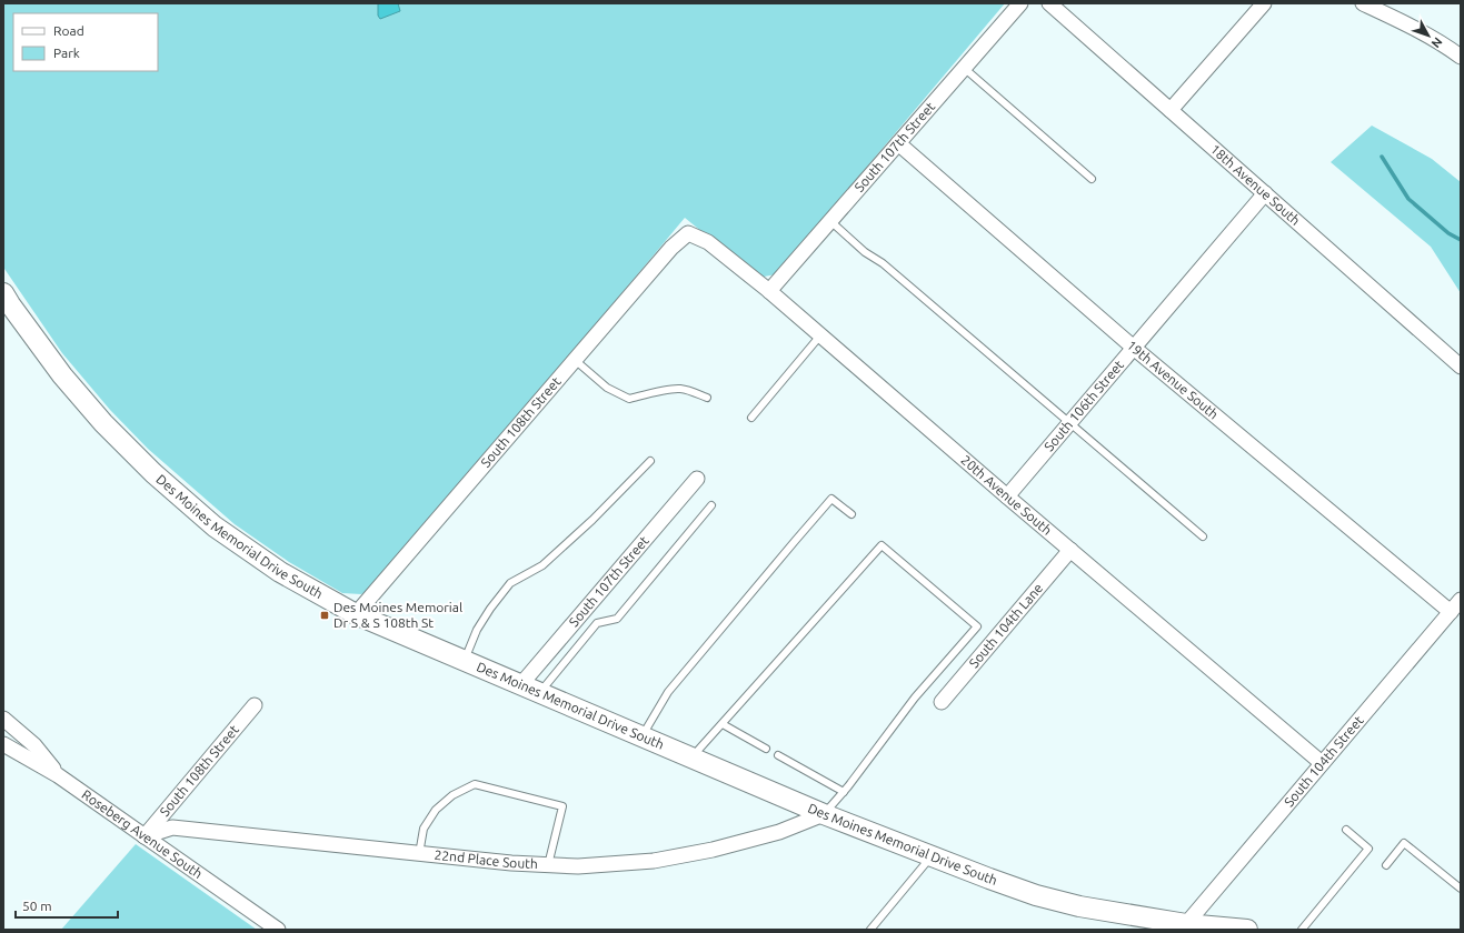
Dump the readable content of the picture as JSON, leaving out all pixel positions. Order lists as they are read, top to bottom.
{
  "streets": {
    "main road": ["Des Moines Memorial Drive South"],
    "street": [
      "South 107th Street",
      "18th Avenue South",
      "19th Avenue South",
      "South 106th Street",
      "South 108th Street",
      "20th Avenue South",
      "South 104th Lane",
      "South 104th Street",
      "Roseberg Avenue South",
      "22nd Place South"
    ]
  },
  "crossings": [
    ["South 107th Street", "19th Avenue South"],
    ["South 107th Street", "20th Avenue South"],
    ["South 107th Street", "Des Moines Memorial Drive South"],
    ["18th Avenue South", "South 106th Street"],
    ["19th Avenue South", "South 106th Street"],
    ["19th Avenue South", "South 104th Street"],
    ["South 106th Street", "20th Avenue South"],
    ["South 108th Street", "20th Avenue South"],
    ["South 108th Street", "Des Moines Memorial Drive South"],
    ["South 108th Street", "Roseberg Avenue South"],
    ["South 108th Street", "22nd Place South"],
    ["20th Avenue South", "South 104th Lane"],
    ["20th Avenue South", "South 104th Street"],
    ["Des Moines Memorial Drive South", "South 104th Street"],
    ["Des Moines Memorial Drive South", "22nd Place South"],
    ["Roseberg Avenue South", "22nd Place South"]
  ],
  "places": {
    "transit": ["Des Moines Memorial Dr S & S 108th St"]
  },
  "legend": ["Road", "Park"],
  "scale_bar": "50 m",
  "north": "bottom right"
}
